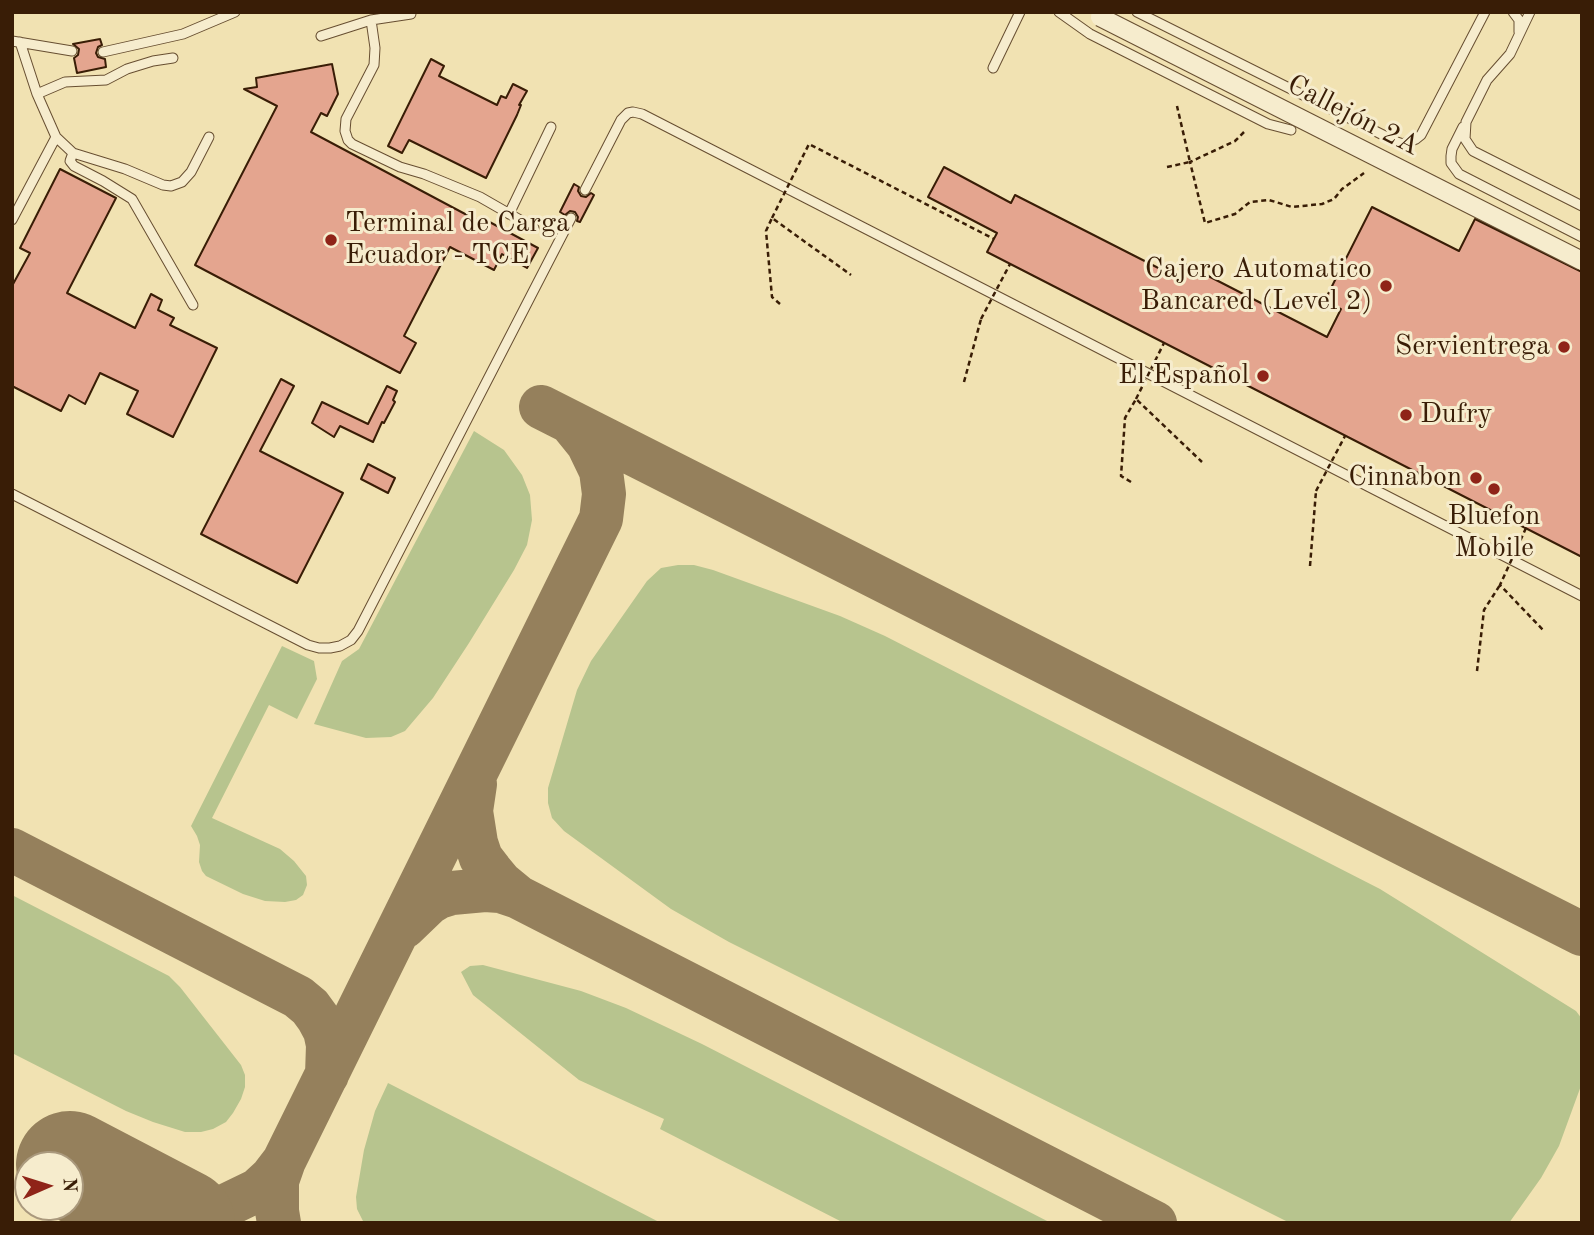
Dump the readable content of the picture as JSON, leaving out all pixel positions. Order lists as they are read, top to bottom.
{
  "streets": {
    "street": ["Callejón 2A"]
  },
  "places": [
    "Terminal de Carga Ecuador - TCE",
    "Cajero Automatico Bancared (Level 2)",
    "Servientrega",
    "El Español",
    "Dufry",
    "Cinnabon",
    "Bluefon Mobile"
  ],
  "north": "right"
}
